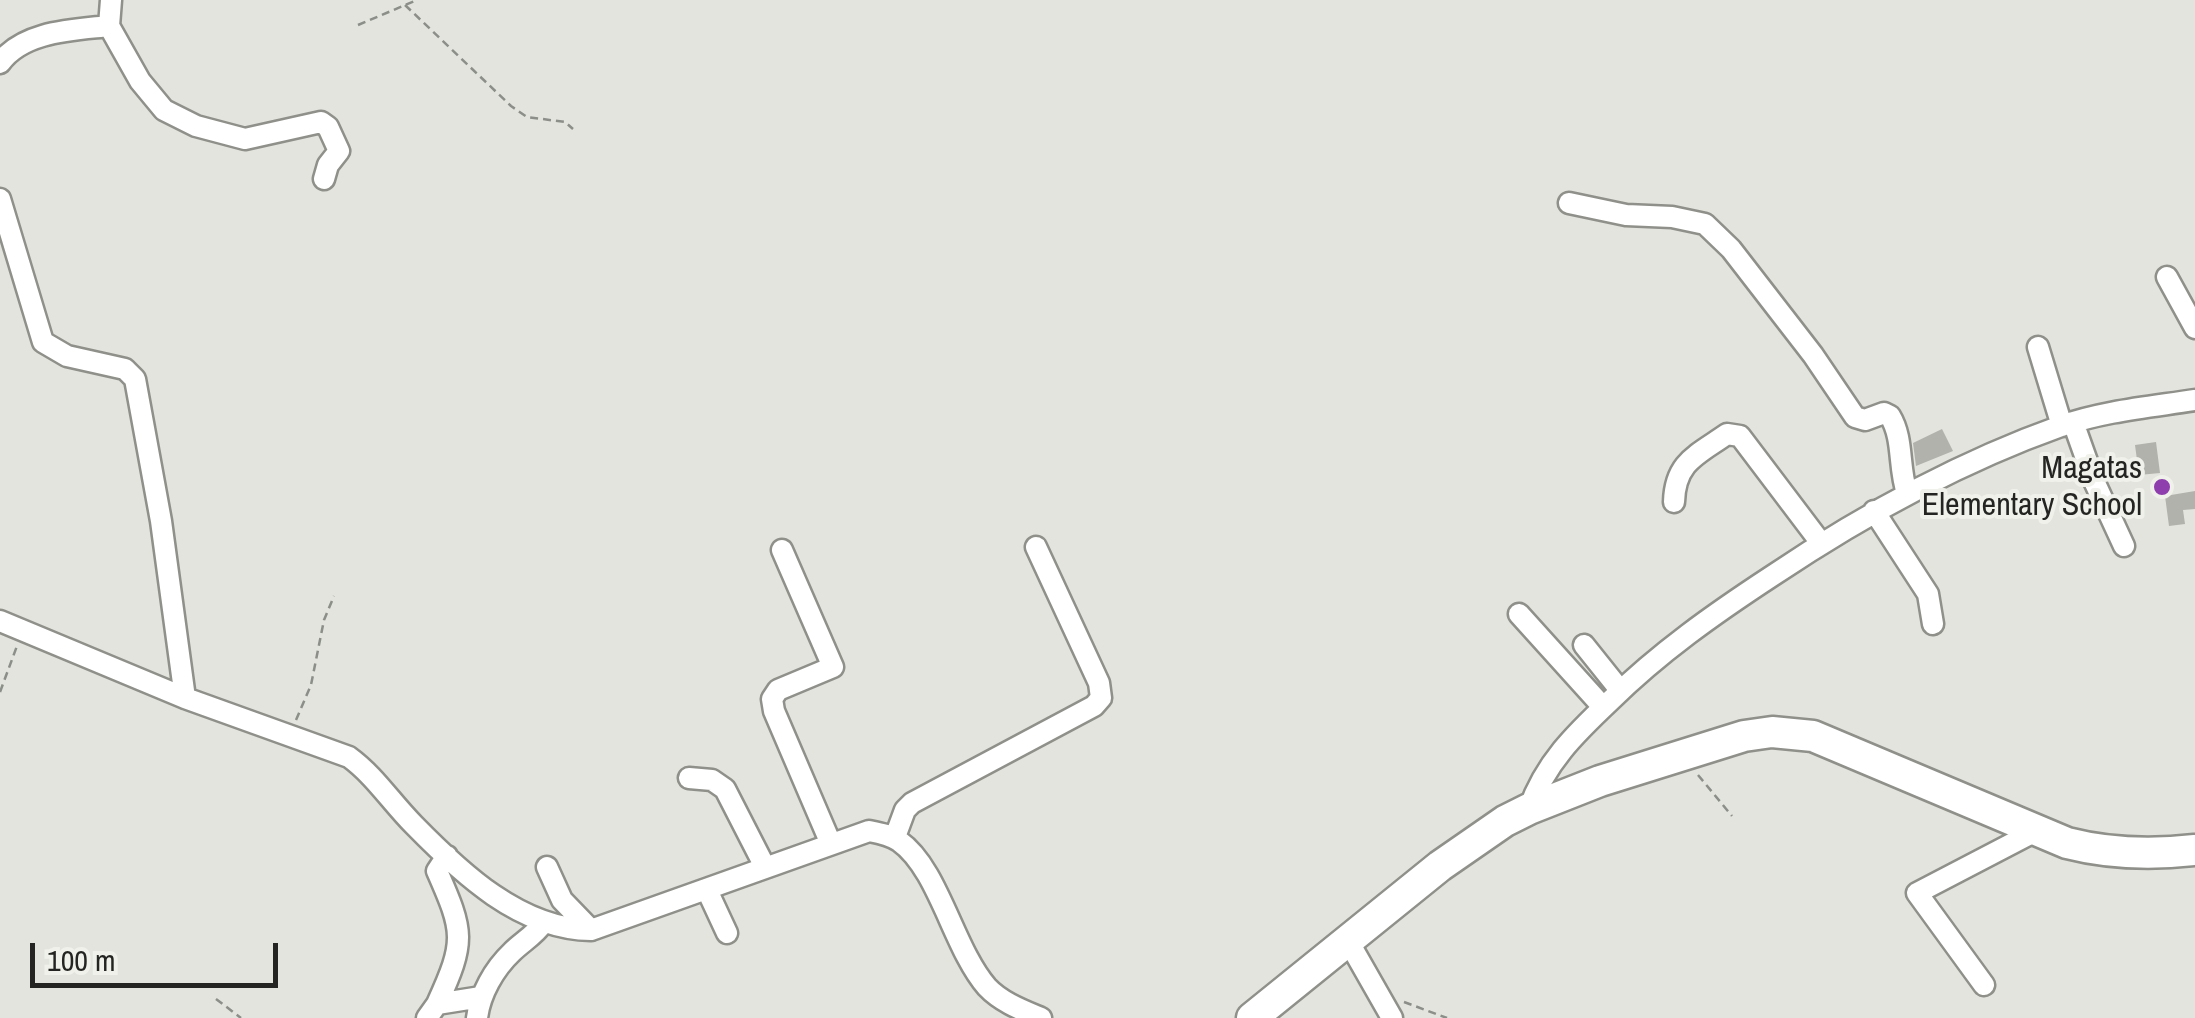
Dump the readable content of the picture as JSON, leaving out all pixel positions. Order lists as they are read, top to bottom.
{
  "places": ["Magatas Elementary School"],
  "scale_bar": "100 m"
}
